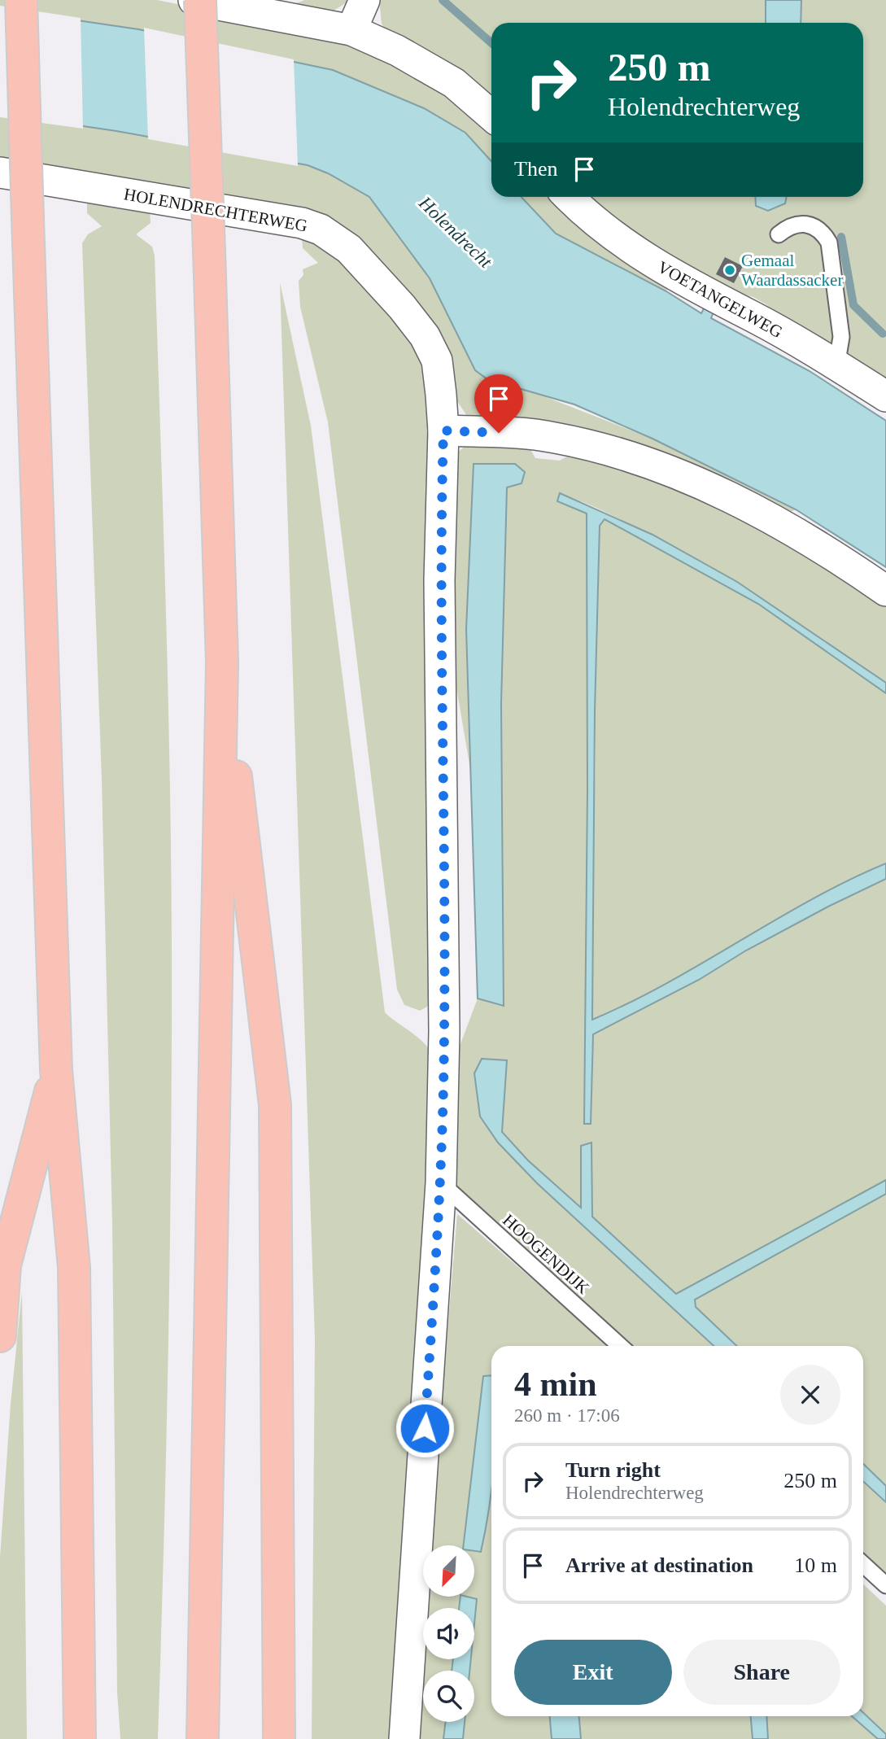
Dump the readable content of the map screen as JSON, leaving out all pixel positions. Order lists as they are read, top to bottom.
{
  "streets": {
    "street": ["HOLENDRECHTERWEG", "VOETANGELWEG"],
    "lane": ["HOOGENDIJK"]
  },
  "crossings": [
    ["HOLENDRECHTERWEG", "HOOGENDIJK"]
  ],
  "water": ["Holendrecht"],
  "places": ["Gemaal Waardassacker"],
  "north": "bottom left",
  "page": {
    "turn": ["250 m", "Holendrechterweg"],
    "then": "Then",
    "heading": ["4 min", "260 m · 17:06"],
    "list": [
      {
        "name": "Turn right",
        "note": "Holendrechterweg",
        "value": "250 m"
      },
      {
        "name": "Arrive at destination",
        "value": "10 m"
      }
    ],
    "buttons": ["Exit", "Share"]
  }
}
